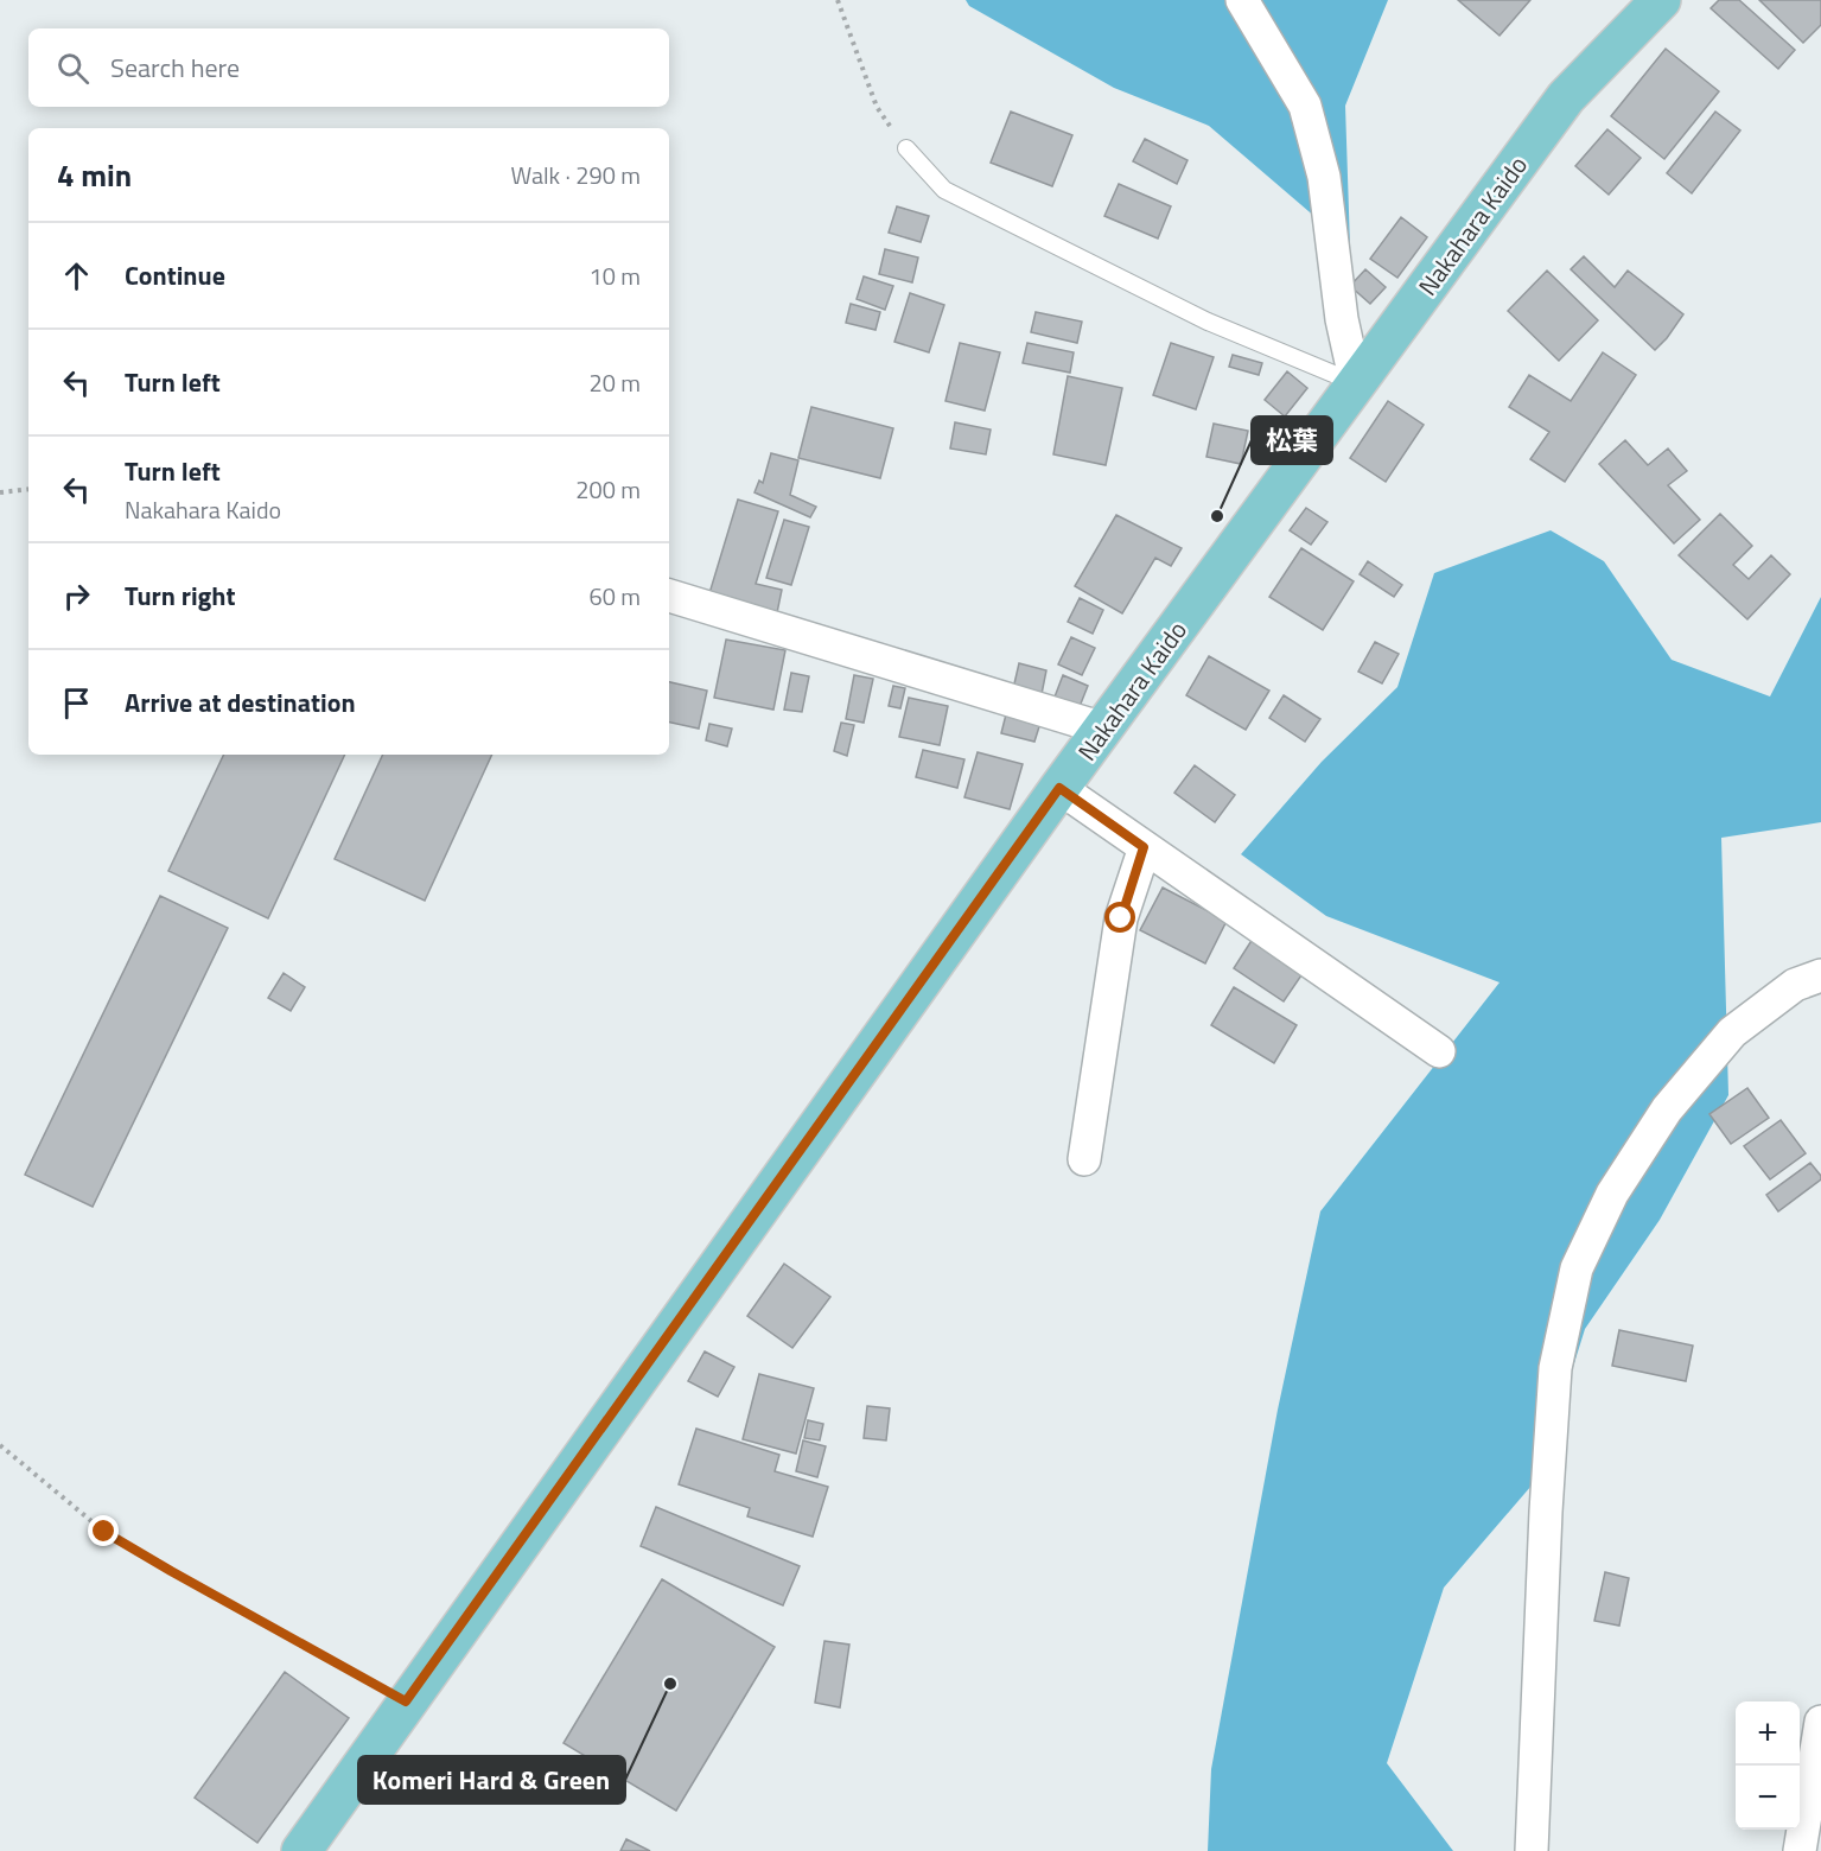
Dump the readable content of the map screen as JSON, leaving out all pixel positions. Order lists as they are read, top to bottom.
{
  "streets": {
    "main road": ["Nakahara Kaido"]
  },
  "places": ["松葉", "Komeri Hard & Green"],
  "page": {
    "search": "Search here",
    "heading": ["4 min", "Walk · 290 m"],
    "list": [
      ["Continue", "10 m"],
      ["Turn left", "20 m"],
      ["Turn left", "Nakahara Kaido", "200 m"],
      ["Turn right", "60 m"],
      "Arrive at destination"
    ],
    "map_buttons": ["+", "−"]
  }
}
